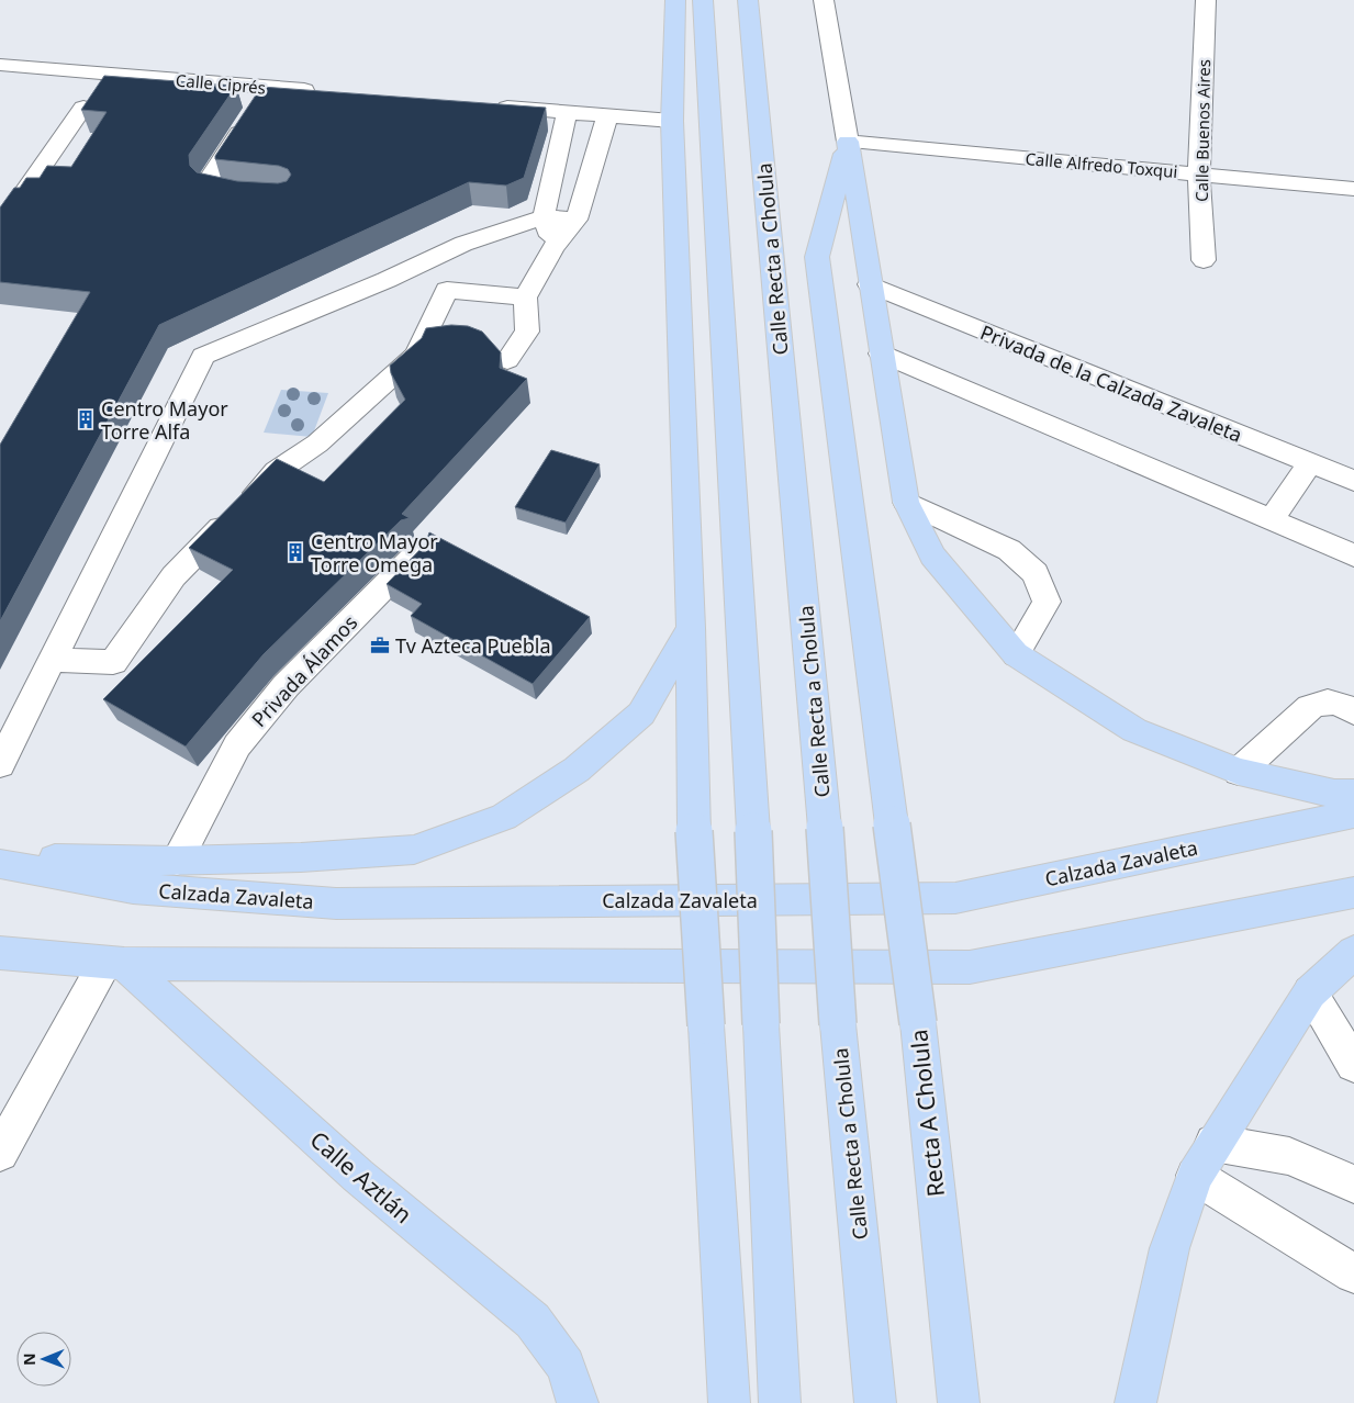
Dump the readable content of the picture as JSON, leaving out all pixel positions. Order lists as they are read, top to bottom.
{
  "streets": {
    "main road": [
      "Calle Recta a Cholula",
      "Calzada Zavaleta",
      "Recta A Cholula",
      "Calle Aztlán"
    ],
    "street": [
      "Calle Ciprés",
      "Calle Buenos Aires",
      "Calle Alfredo Toxqui",
      "Privada de la Calzada Zavaleta",
      "Privada Álamos"
    ]
  },
  "crossings": [
    ["Calle Buenos Aires", "Calle Alfredo Toxqui"],
    ["Calle Alfredo Toxqui", "Recta A Cholula"]
  ],
  "places": {
    "building": ["Centro Mayor Torre Alfa", "Centro Mayor Torre Omega"],
    "office": ["Tv Azteca Puebla"]
  },
  "north": "left"
}
